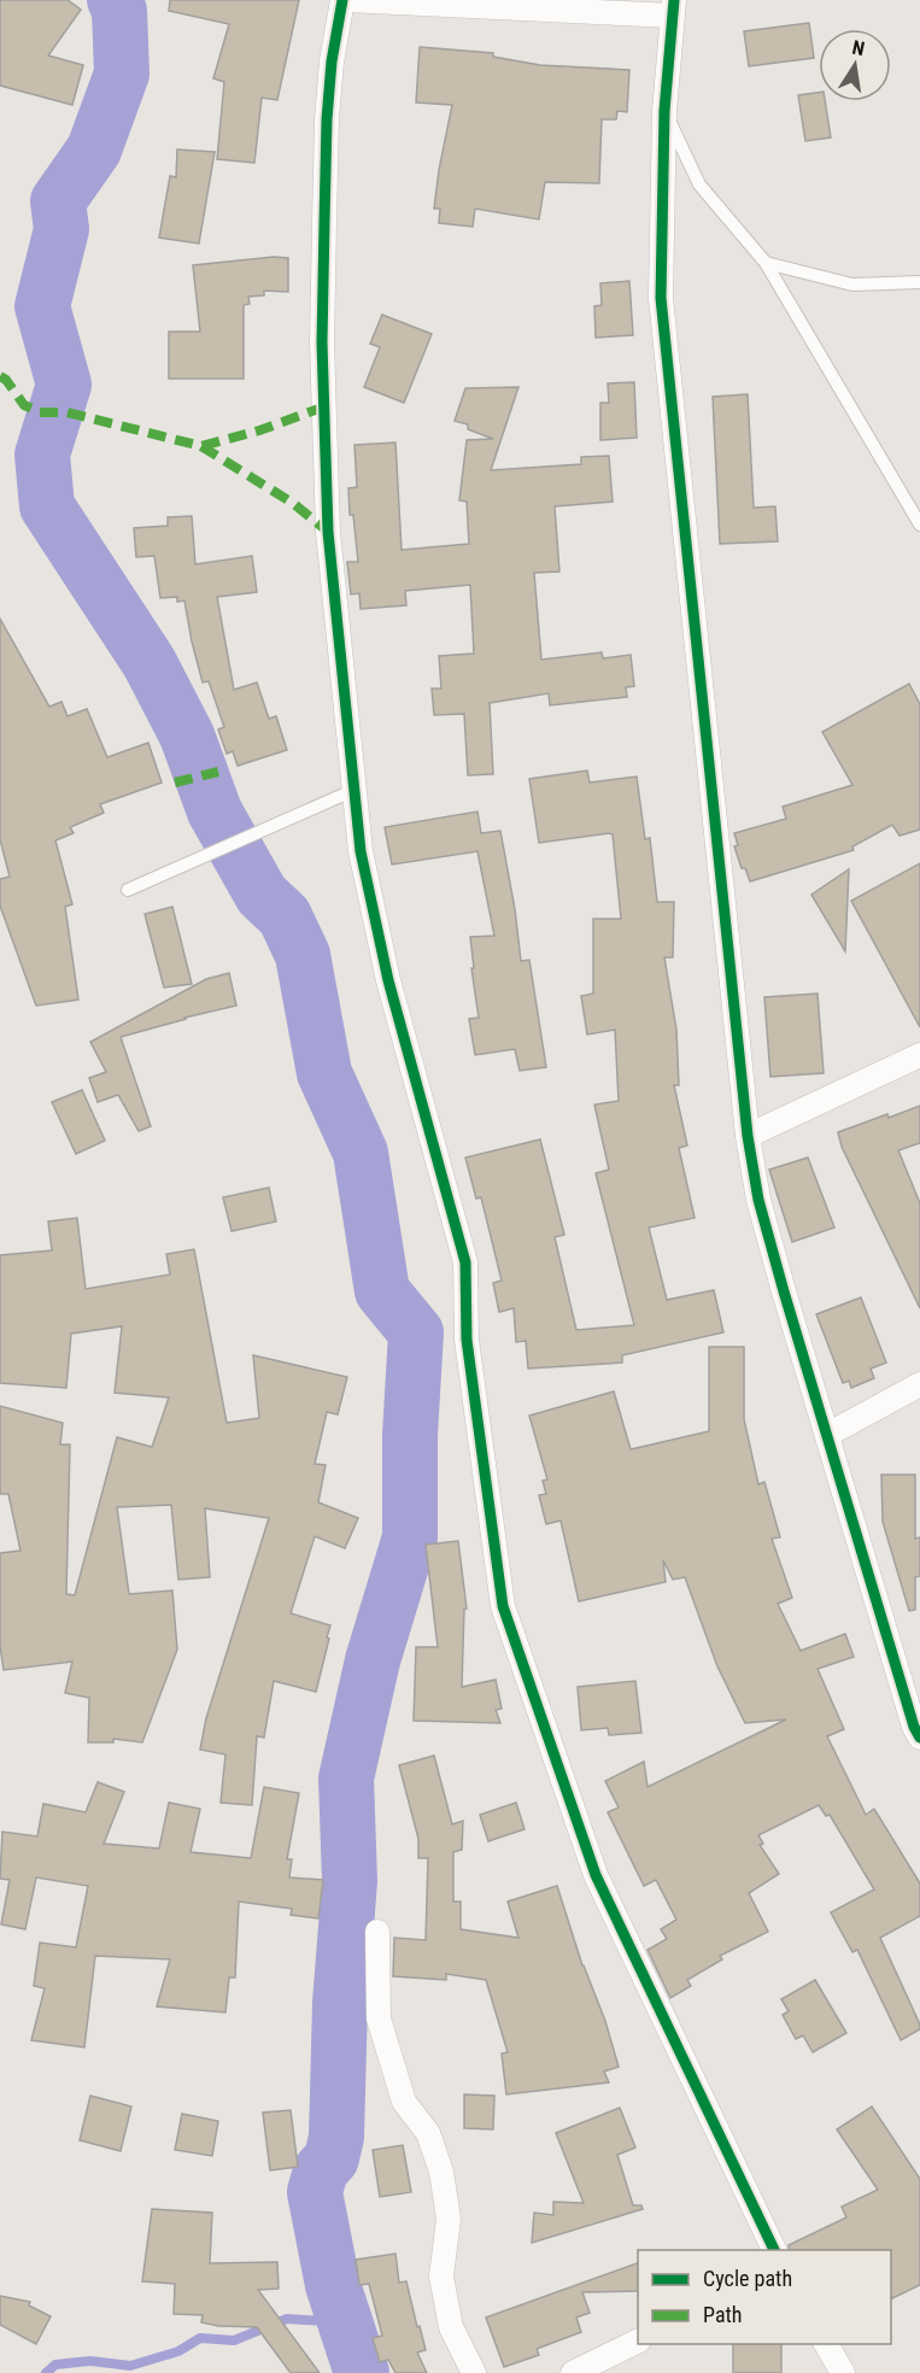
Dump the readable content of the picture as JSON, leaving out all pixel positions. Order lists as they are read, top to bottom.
{
  "legend": ["Cycle path", "Path"],
  "north": "top"
}
